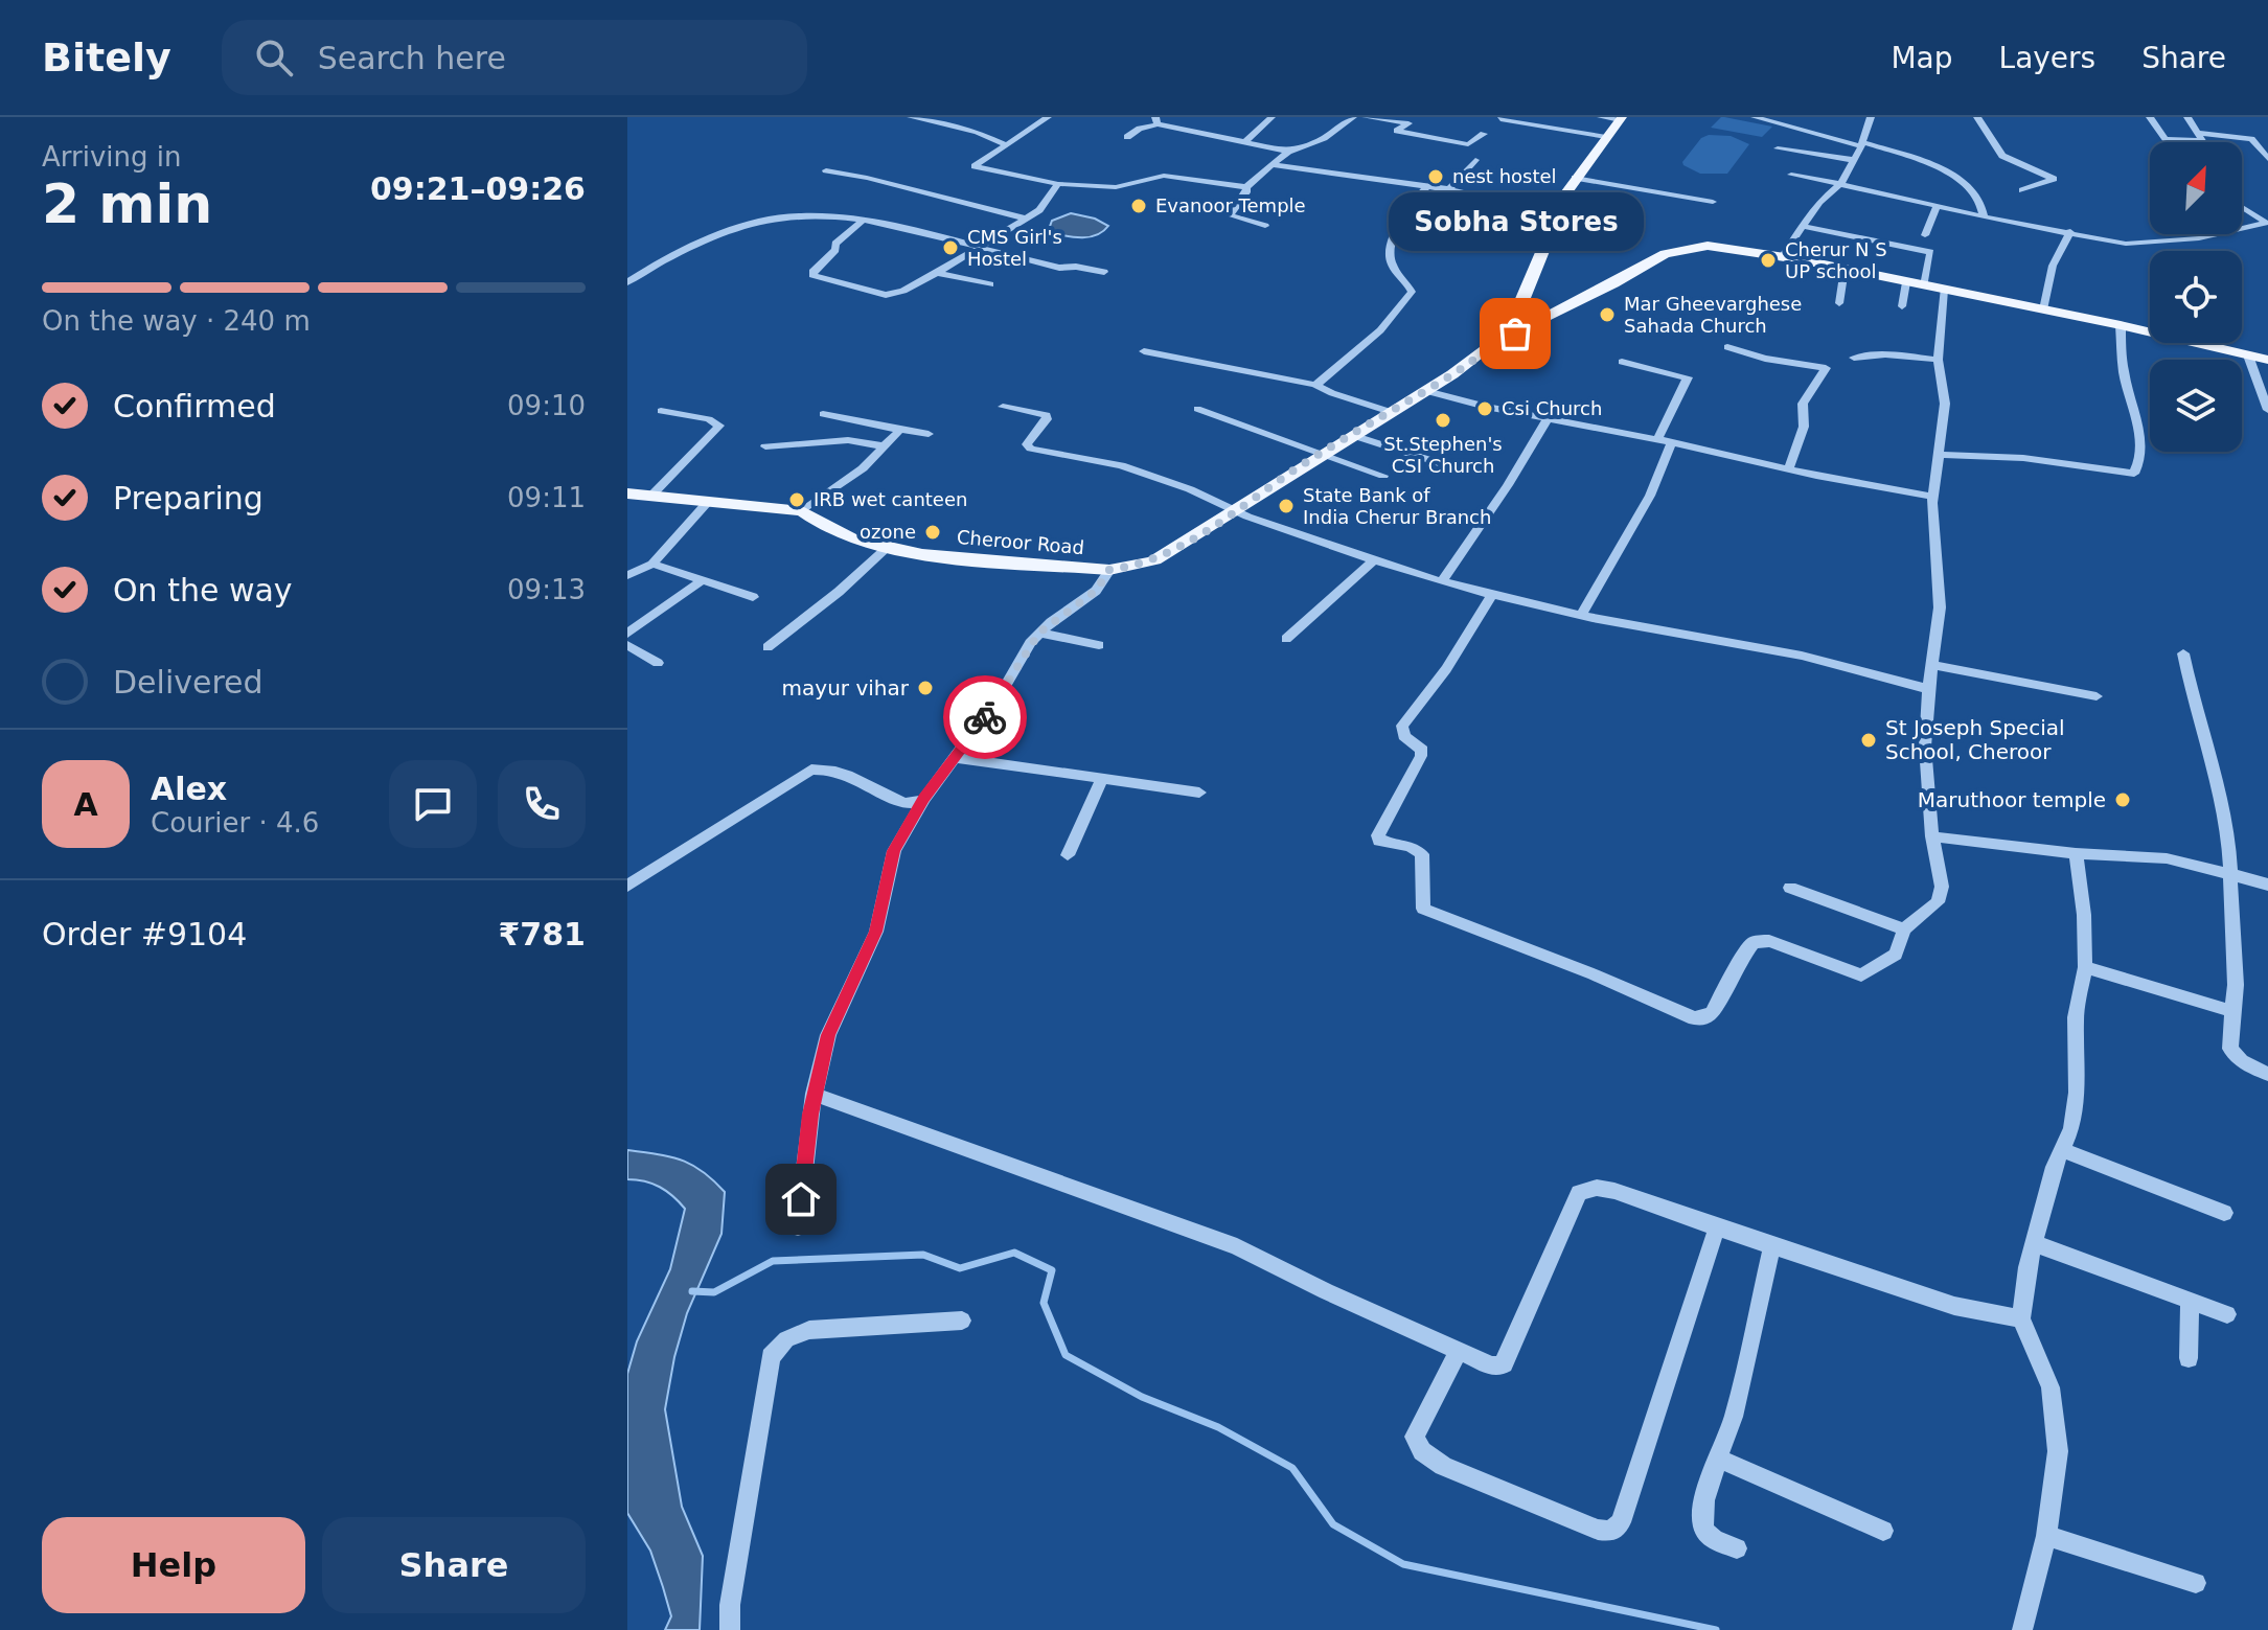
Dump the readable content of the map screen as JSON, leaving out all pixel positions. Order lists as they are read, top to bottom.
{
  "streets": {
    "main road": ["Cheroor Road"]
  },
  "places": [
    "nest hostel",
    "Evanoor Temple",
    "CMS Girl's Hostel",
    "Cherur N S UP school",
    "Mar Gheevarghese Sahada Church",
    "Sobha Stores",
    "Csi Church",
    "St.Stephen's CSI Church",
    "IRB wet canteen",
    "State Bank of India Cherur Branch",
    "ozone",
    "mayur vihar",
    "St Joseph Special School, Cheroor",
    "Maruthoor temple"
  ],
  "north": "top right",
  "page": {
    "header": "Bitely",
    "search": "Search here",
    "nav": ["Map", "Layers", "Share"],
    "heading": ["2 min", "Arriving in", "09:21–09:26"],
    "panel": [
      "Alex",
      "Courier · 4.6",
      "Order #9104",
      "₹781"
    ],
    "bubble": "Sobha Stores",
    "bar": "On the way · 240 m",
    "list": [
      ["Confirmed", "09:10"],
      ["Preparing", "09:11"],
      ["On the way", "09:13"],
      "Delivered"
    ],
    "round": "A",
    "buttons": ["Help", "Share"]
  }
}
